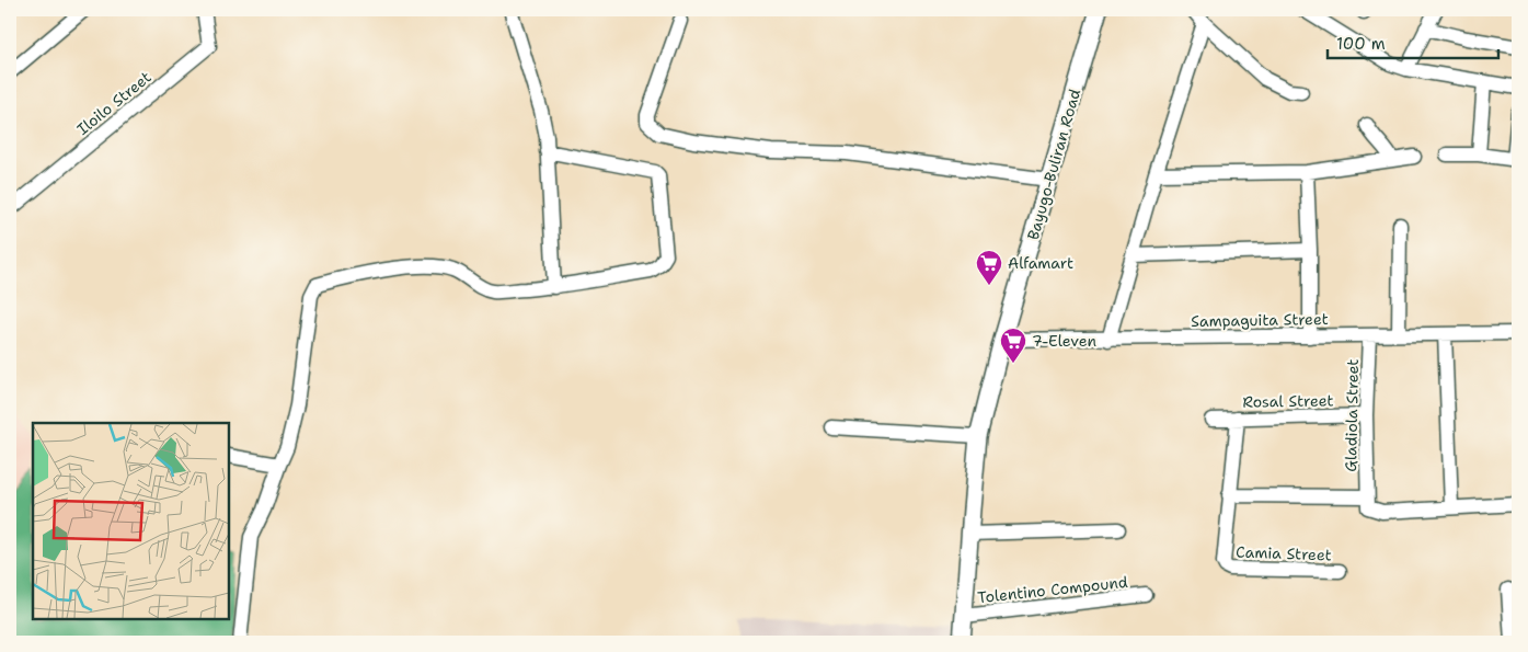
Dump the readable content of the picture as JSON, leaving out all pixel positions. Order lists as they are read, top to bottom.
{
  "streets": {
    "street": [
      "Iloilo Street",
      "Bayugo-Buliran Road",
      "Sampaguita Street",
      "Rosal Street",
      "Gladiola Street",
      "Camia Street",
      "Tolentino Compound"
    ]
  },
  "crossings": [
    ["Bayugo-Buliran Road", "Sampaguita Street"],
    ["Bayugo-Buliran Road", "Tolentino Compound"],
    ["Sampaguita Street", "Gladiola Street"],
    ["Rosal Street", "Gladiola Street"]
  ],
  "places": {
    "supermarket": ["Alfamart", "7-Eleven"]
  },
  "scale_bar": "100 m"
}
